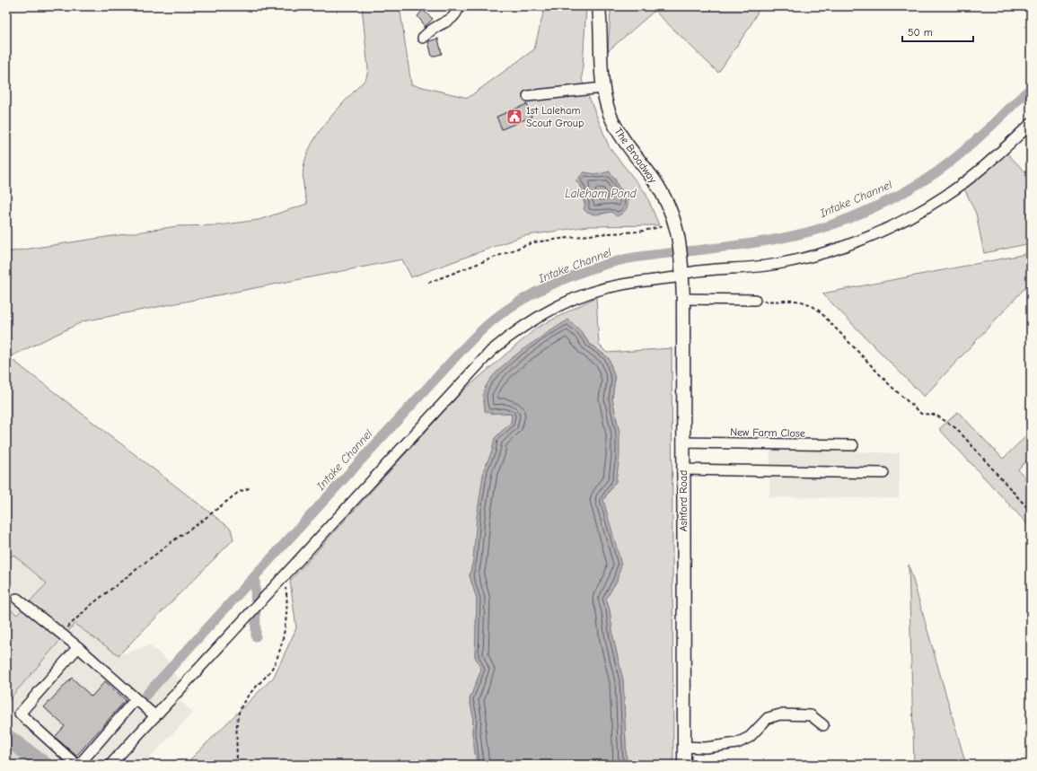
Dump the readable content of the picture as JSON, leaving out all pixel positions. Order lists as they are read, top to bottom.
{
  "streets": {
    "main road": ["The Broadway", "Ashford Road"],
    "street": ["New Farm Close"]
  },
  "crossings": [
    ["The Broadway", "Ashford Road"],
    ["New Farm Close", "Ashford Road"]
  ],
  "water": ["Laleham Pond", "Intake Channel"],
  "places": {
    "public building": ["1st Laleham Scout Group"]
  },
  "scale_bar": "50 m"
}
